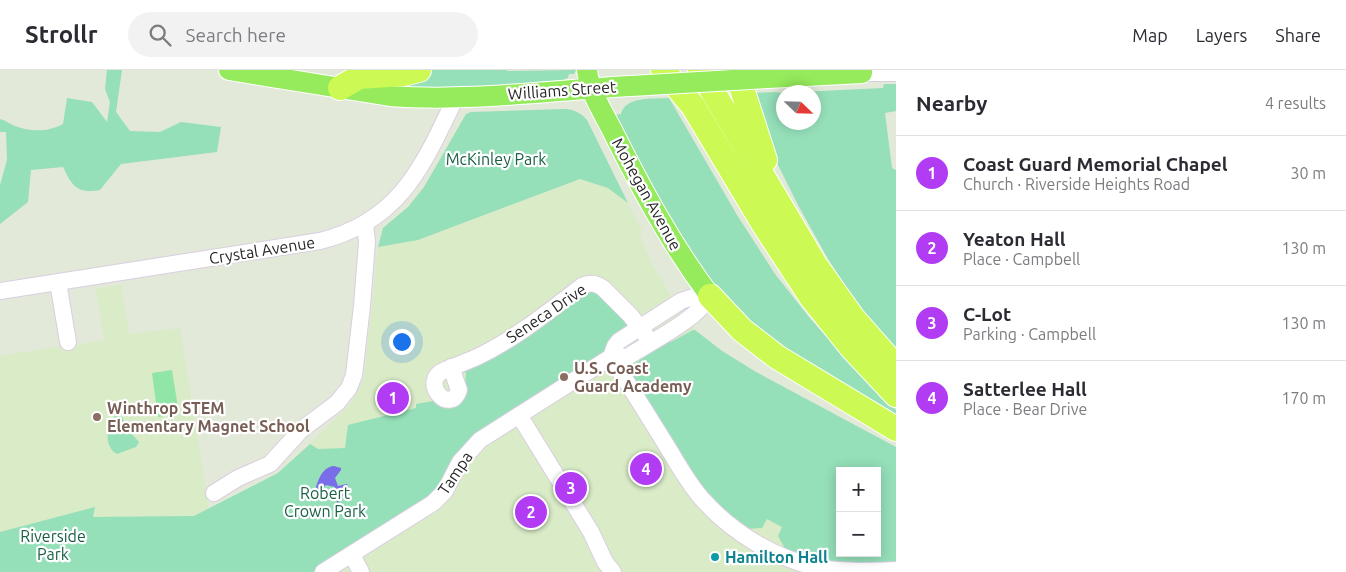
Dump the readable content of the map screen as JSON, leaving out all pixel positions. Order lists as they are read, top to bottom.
{
  "streets": {
    "main road": ["Williams Street", "Mohegan Avenue"],
    "street": ["Crystal Avenue", "Seneca Drive", "Tampa"]
  },
  "crossings": [
    ["Williams Street", "Mohegan Avenue"],
    ["Williams Street", "Crystal Avenue"],
    ["Mohegan Avenue", "Tampa"],
    ["Seneca Drive", "Tampa"]
  ],
  "parks": ["McKinley Park", "Robert Crown Park", "Riverside Park"],
  "places": ["U.S. Coast Guard Academy", "Winthrop STEM Elementary Magnet School", "Hamilton Hall"],
  "north": "bottom right",
  "page": {
    "header": "Strollr",
    "search": "Search here",
    "nav": ["Map", "Layers", "Share"],
    "heading": ["Nearby", "4 results"],
    "list": [
      {
        "mark": "1",
        "name": "Coast Guard Memorial Chapel",
        "note": "Church · Riverside Heights Road",
        "value": "30 m"
      },
      {
        "mark": "2",
        "name": "Yeaton Hall",
        "note": "Place · Campbell",
        "value": "130 m"
      },
      {
        "mark": "3",
        "name": "C-Lot",
        "note": "Parking · Campbell",
        "value": "130 m"
      },
      {
        "mark": "4",
        "name": "Satterlee Hall",
        "note": "Place · Bear Drive",
        "value": "170 m"
      }
    ],
    "pins": [
      "1",
      "4",
      "3",
      "2"
    ],
    "map_buttons": ["+", "−"]
  }
}
